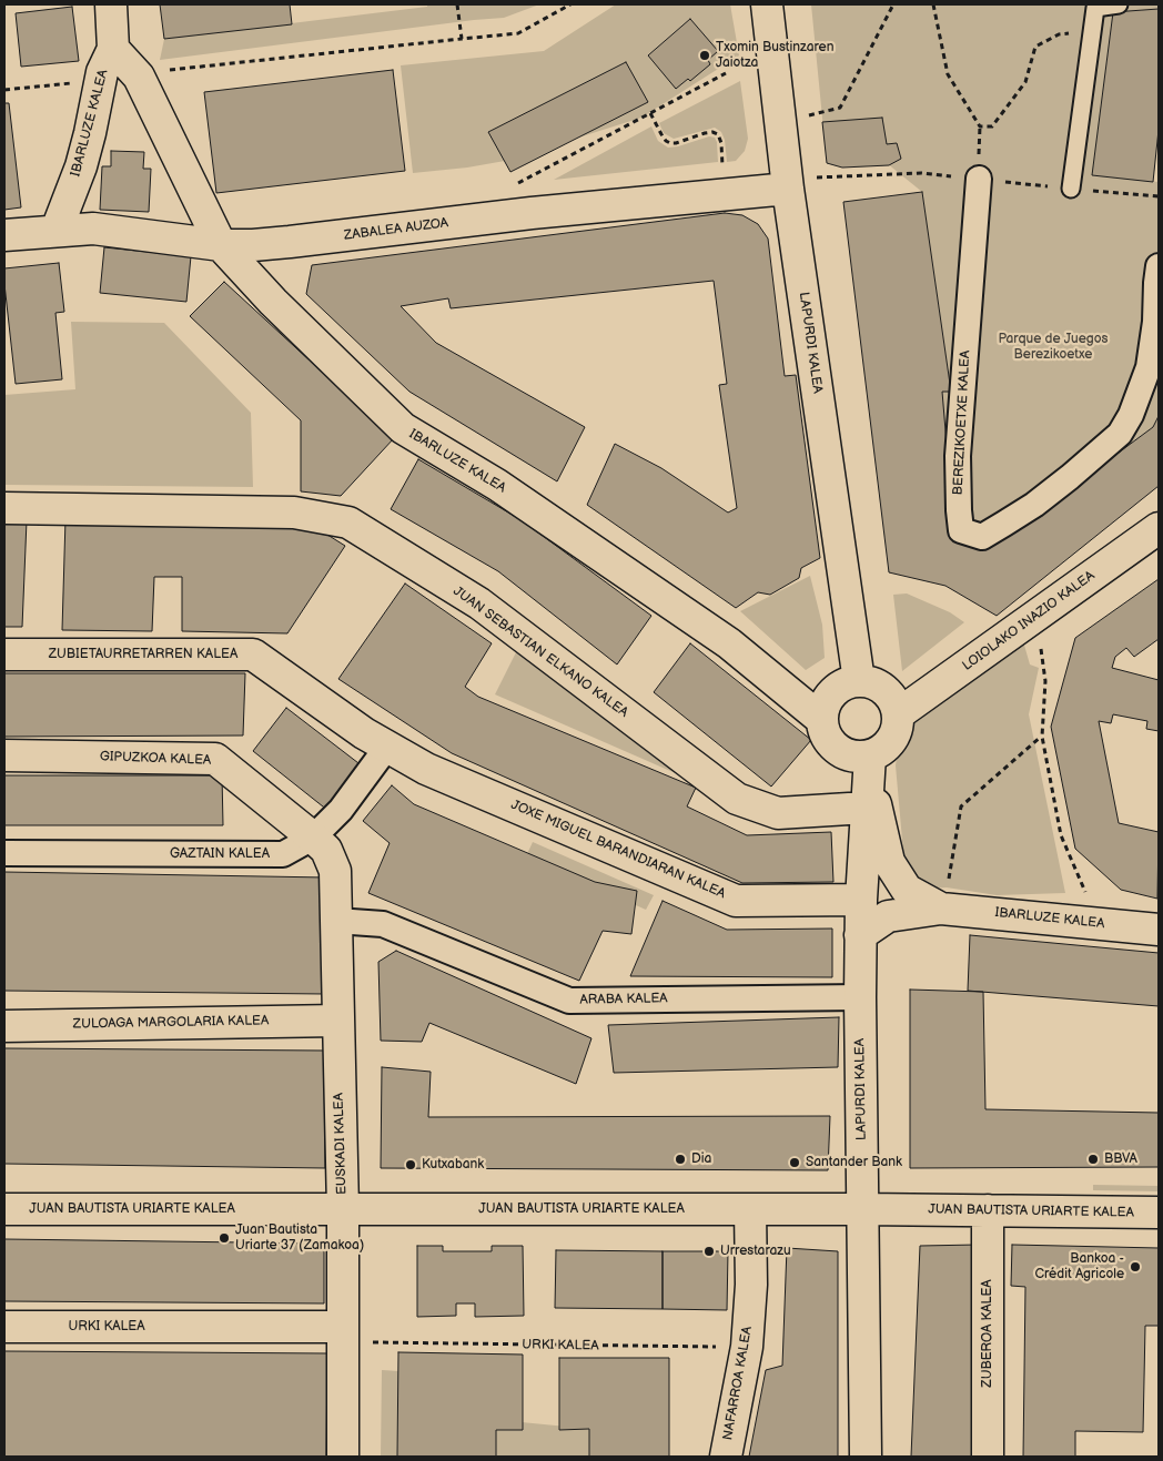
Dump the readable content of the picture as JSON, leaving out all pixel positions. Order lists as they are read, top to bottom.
{
  "streets": {
    "street": [
      "IBARLUZE KALEA",
      "ZABALEA AUZOA",
      "LAPURDI KALEA",
      "BEREZIKOETXE KALEA",
      "LOIOLAKO INAZIO KALEA",
      "JUAN SEBASTIAN ELKANO KALEA",
      "ZUBIETAURRETARREN KALEA",
      "GIPUZKOA KALEA",
      "JOXE MIGUEL BARANDIARAN KALEA",
      "GAZTAIN KALEA",
      "ARABA KALEA",
      "ZULOAGA MARGOLARIA KALEA",
      "EUSKADI KALEA",
      "JUAN BAUTISTA URIARTE KALEA",
      "URKI KALEA",
      "ZUBEROA KALEA",
      "NAFARROA KALEA"
    ]
  },
  "crossings": [
    ["IBARLUZE KALEA", "ZABALEA AUZOA"],
    ["IBARLUZE KALEA", "LAPURDI KALEA"],
    ["IBARLUZE KALEA", "LOIOLAKO INAZIO KALEA"],
    ["IBARLUZE KALEA", "JUAN SEBASTIAN ELKANO KALEA"],
    ["ZABALEA AUZOA", "LAPURDI KALEA"],
    ["LAPURDI KALEA", "LOIOLAKO INAZIO KALEA"],
    ["LAPURDI KALEA", "JUAN SEBASTIAN ELKANO KALEA"],
    ["LAPURDI KALEA", "JOXE MIGUEL BARANDIARAN KALEA"],
    ["LAPURDI KALEA", "ARABA KALEA"],
    ["LAPURDI KALEA", "JUAN BAUTISTA URIARTE KALEA"],
    ["ZUBIETAURRETARREN KALEA", "JOXE MIGUEL BARANDIARAN KALEA"],
    ["ZUBIETAURRETARREN KALEA", "GAZTAIN KALEA"],
    ["GIPUZKOA KALEA", "GAZTAIN KALEA"],
    ["GIPUZKOA KALEA", "EUSKADI KALEA"],
    ["JOXE MIGUEL BARANDIARAN KALEA", "GAZTAIN KALEA"],
    ["GAZTAIN KALEA", "EUSKADI KALEA"],
    ["ARABA KALEA", "EUSKADI KALEA"],
    ["ZULOAGA MARGOLARIA KALEA", "EUSKADI KALEA"],
    ["EUSKADI KALEA", "JUAN BAUTISTA URIARTE KALEA"],
    ["EUSKADI KALEA", "URKI KALEA"],
    ["JUAN BAUTISTA URIARTE KALEA", "ZUBEROA KALEA"],
    ["JUAN BAUTISTA URIARTE KALEA", "NAFARROA KALEA"],
    ["URKI KALEA", "NAFARROA KALEA"]
  ],
  "parks": ["Parque de Juegos Berezikoetxe"],
  "places": [
    "Txomin Bustinzaren Jaiotza",
    "Dia",
    "BBVA",
    "Santander Bank",
    "Kutxabank",
    "Juan Bautista Uriarte 37 (Zamakoa)",
    "Urrestarazu",
    "Bankoa - Crédit Agricole"
  ]
}
